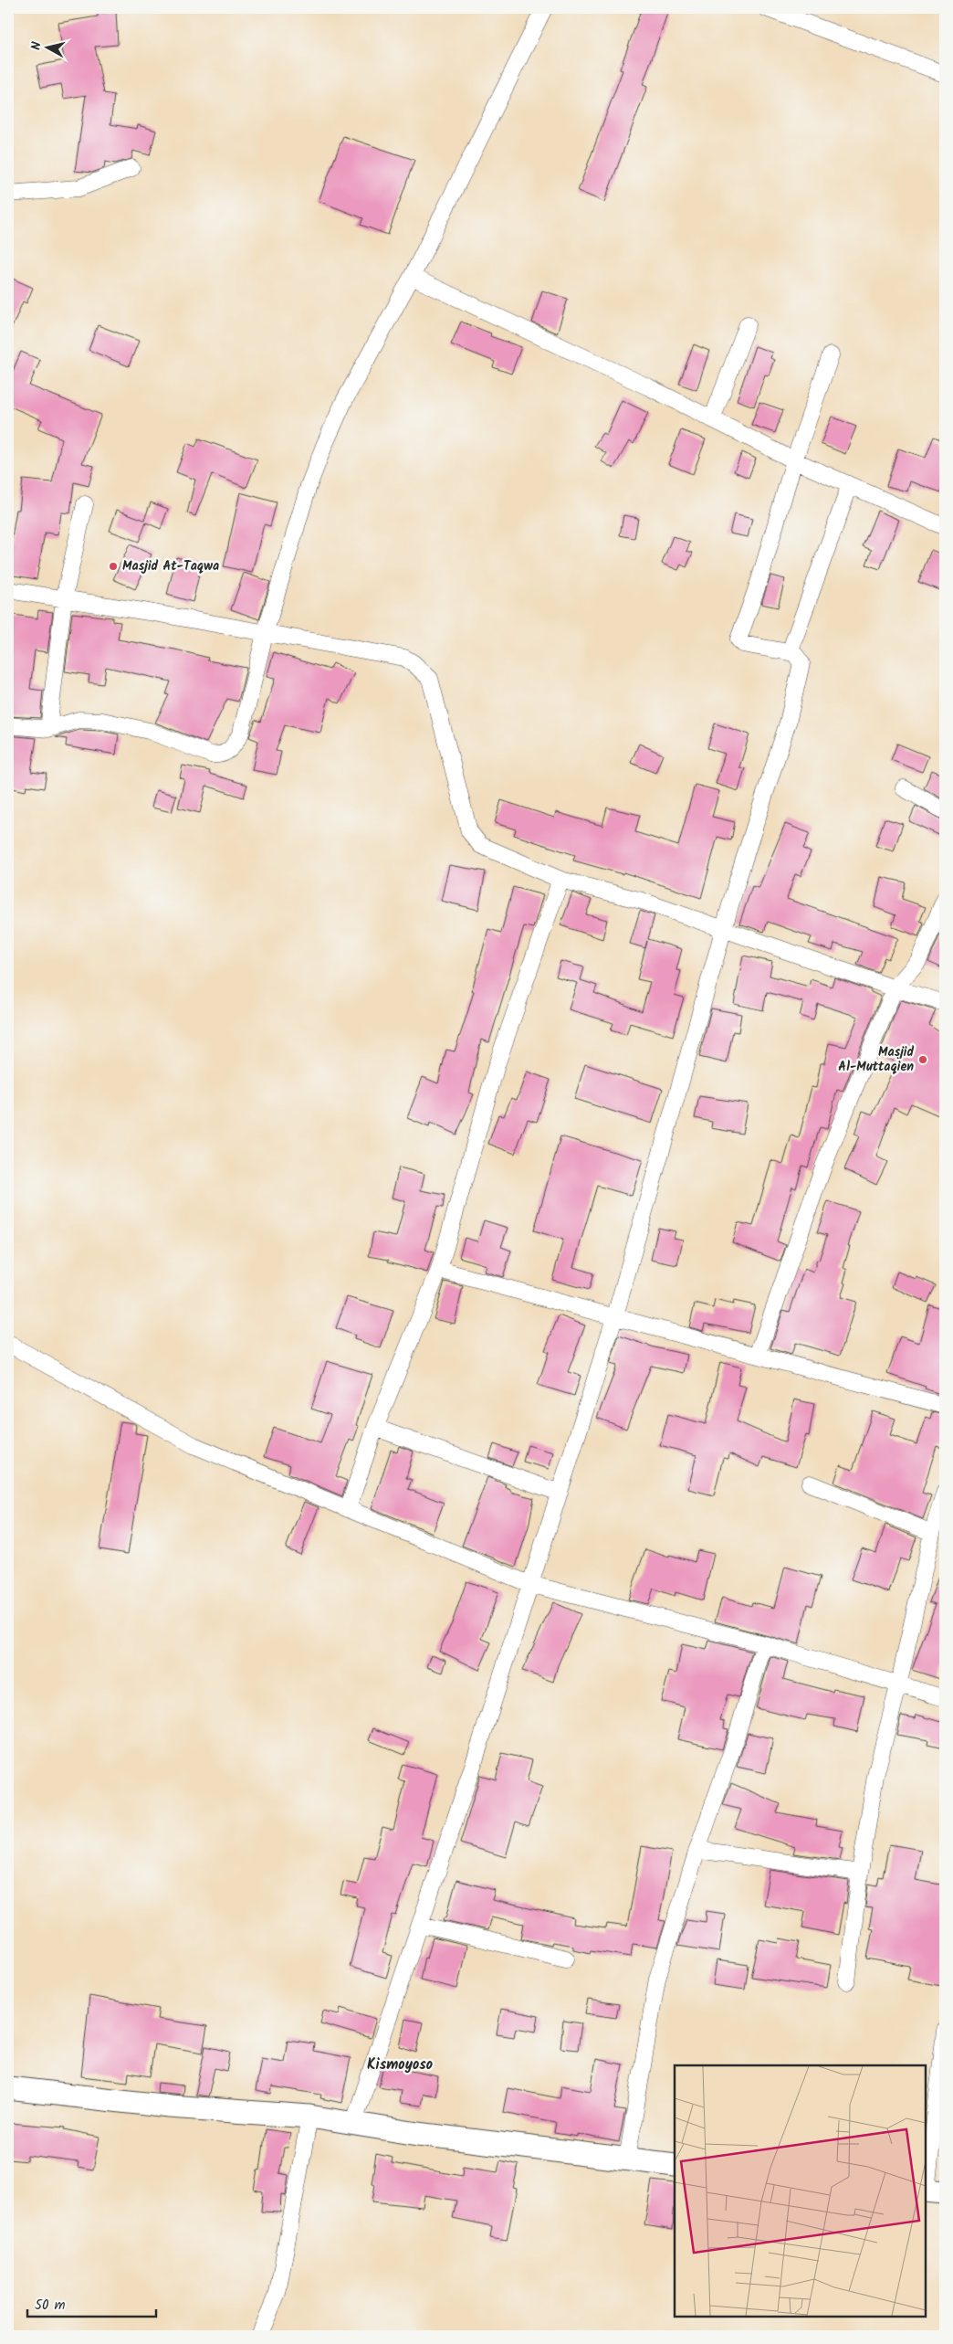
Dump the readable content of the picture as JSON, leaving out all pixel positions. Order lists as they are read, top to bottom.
{
  "districts": ["Kismoyoso"],
  "places": ["Masjid At-Taqwa", "Masjid Al-Muttaqien"],
  "scale_bar": "50 m",
  "north": "left"
}
